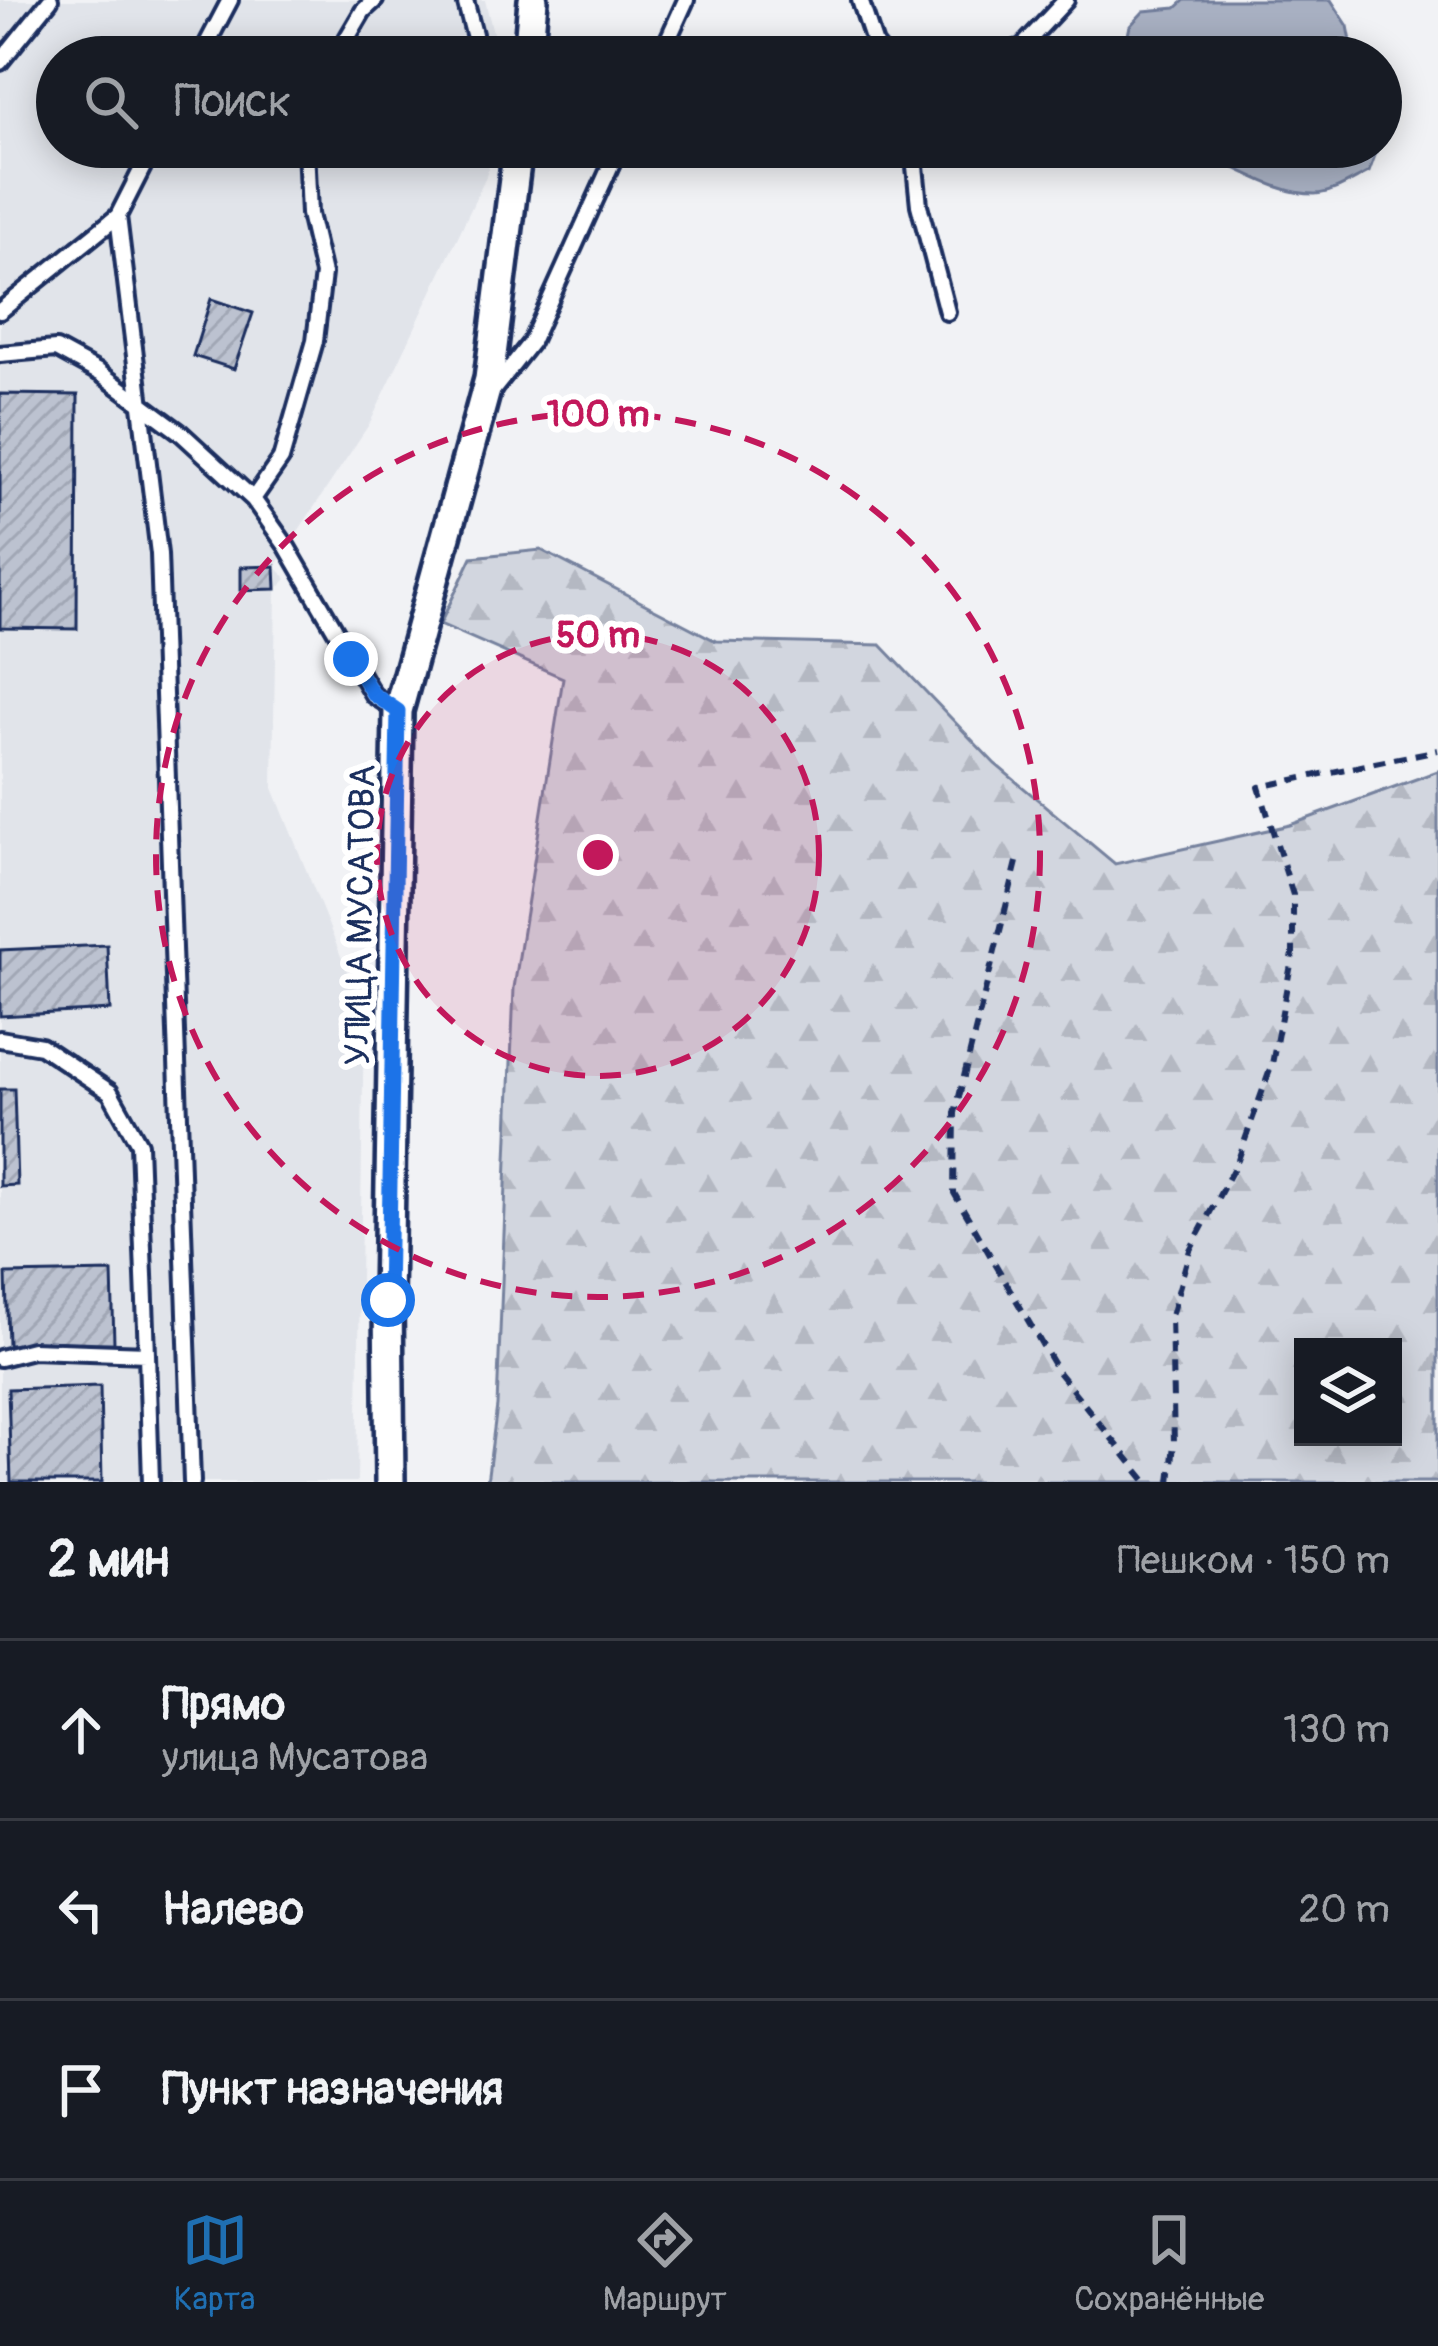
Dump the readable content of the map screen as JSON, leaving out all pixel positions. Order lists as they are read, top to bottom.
{
  "streets": {
    "street": ["УЛИЦА МУСАТОВА"]
  },
  "page": {
    "search": "Поиск",
    "heading": ["2 мин", "Пешком · 150 m"],
    "list": [
      ["Прямо", "улица Мусатова", "130 m"],
      ["Налево", "20 m"],
      "Пункт назначения"
    ],
    "nav": ["Карта", "Маршрут", "Сохранённые"]
  },
  "rings": ["100 m", "50 m"]
}
